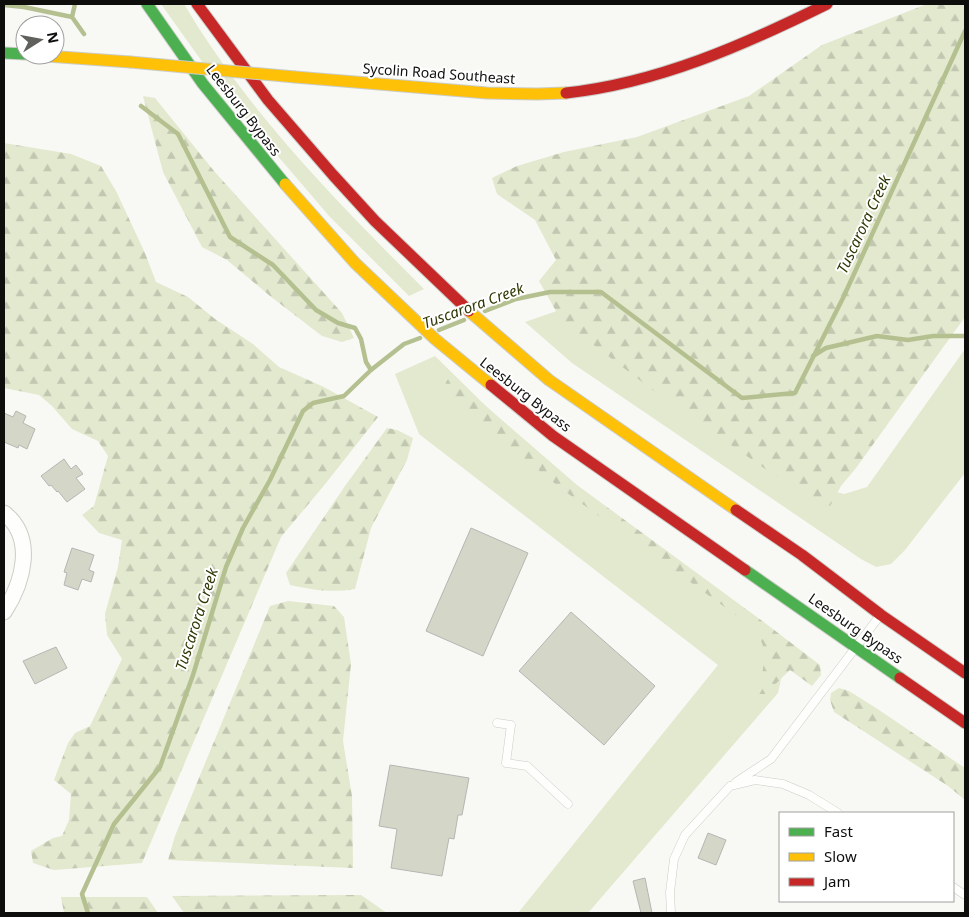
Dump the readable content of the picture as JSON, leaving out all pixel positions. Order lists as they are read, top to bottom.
{
  "streets": {
    "main road": ["Sycolin Road Southeast", "Leesburg Bypass"]
  },
  "water": ["Tuscarora Creek"],
  "legend": ["Fast", "Slow", "Jam"],
  "north": "right"
}
